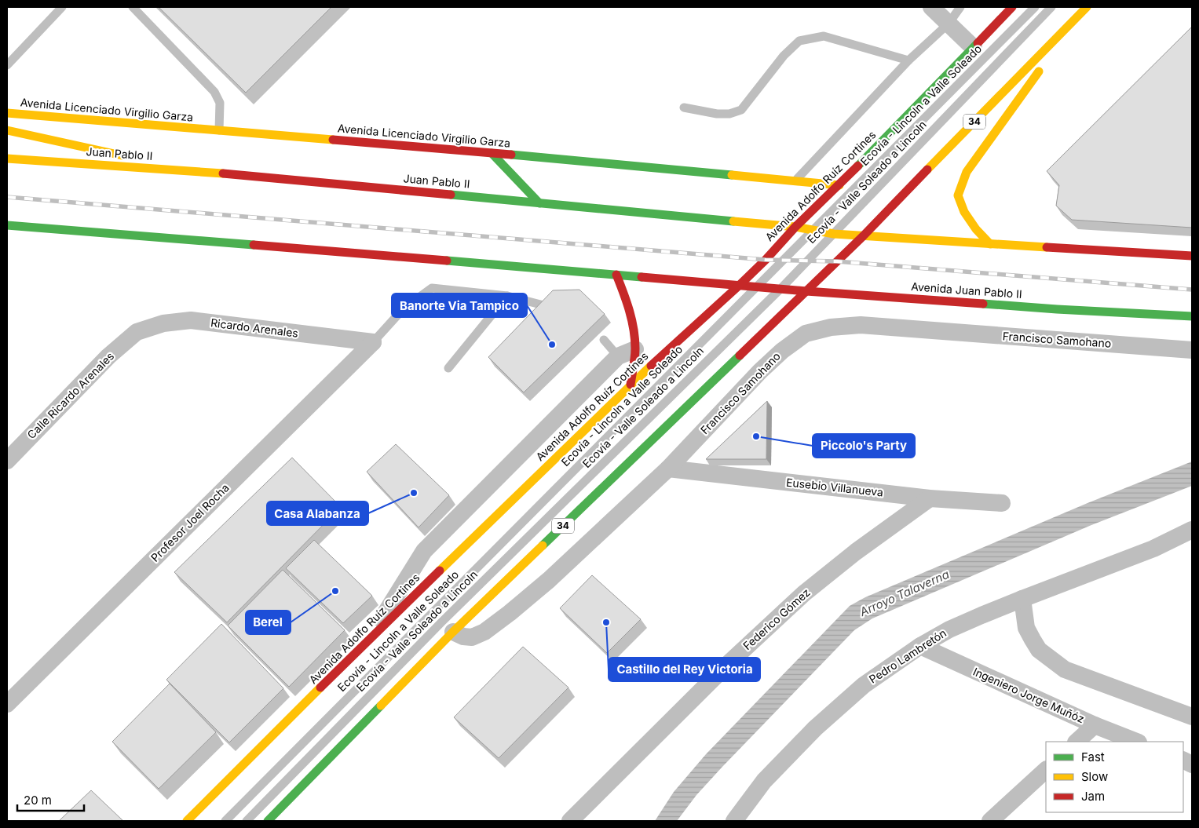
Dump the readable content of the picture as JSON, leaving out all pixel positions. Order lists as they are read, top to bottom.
{
  "streets": {
    "main road": [
      "Avenida Licenciado Virgilio Garza",
      "34",
      "Juan Pablo II",
      "Avenida Adolfo Ruíz Cortines",
      "Avenida Juan Pablo II"
    ],
    "street": [
      "Ricardo Arenales",
      "Francisco Samohano",
      "Calle Ricardo Arenales",
      "Eusebio Villanueva",
      "Profesor Joel Rocha",
      "Federico Gómez",
      "Pedro Lambretón",
      "Ingeniero Jorge Muñóz"
    ],
    "lane": ["Ecovía - Lincoln a Valle Soleado", "Ecovía - Valle Soleado a Lincoln"]
  },
  "crossings": [
    ["Ecovía - Lincoln a Valle Soleado", "Juan Pablo II"],
    ["Ecovía - Lincoln a Valle Soleado", "Avenida Juan Pablo II"],
    ["Avenida Licenciado Virgilio Garza", "Avenida Adolfo Ruíz Cortines"],
    ["34", "Juan Pablo II"],
    ["34", "Avenida Juan Pablo II"],
    ["34", "Francisco Samohano"],
    ["Juan Pablo II", "Ecovía - Valle Soleado a Lincoln"],
    ["Juan Pablo II", "Avenida Adolfo Ruíz Cortines"],
    ["Ecovía - Valle Soleado a Lincoln", "Avenida Juan Pablo II"],
    ["Avenida Adolfo Ruíz Cortines", "Avenida Juan Pablo II"],
    ["Ricardo Arenales", "Calle Ricardo Arenales"],
    ["Ricardo Arenales", "Profesor Joel Rocha"],
    ["Francisco Samohano", "Eusebio Villanueva"],
    ["Eusebio Villanueva", "Federico Gómez"],
    ["Pedro Lambretón", "Ingeniero Jorge Muñóz"]
  ],
  "water": ["Arroyo Talaverna"],
  "places": [
    "Banorte Via Tampico",
    "Piccolo's Party",
    "Casa Alabanza",
    "Berel",
    "Castillo del Rey Victoria"
  ],
  "legend": ["Fast", "Slow", "Jam"],
  "scale_bar": "20 m"
}
